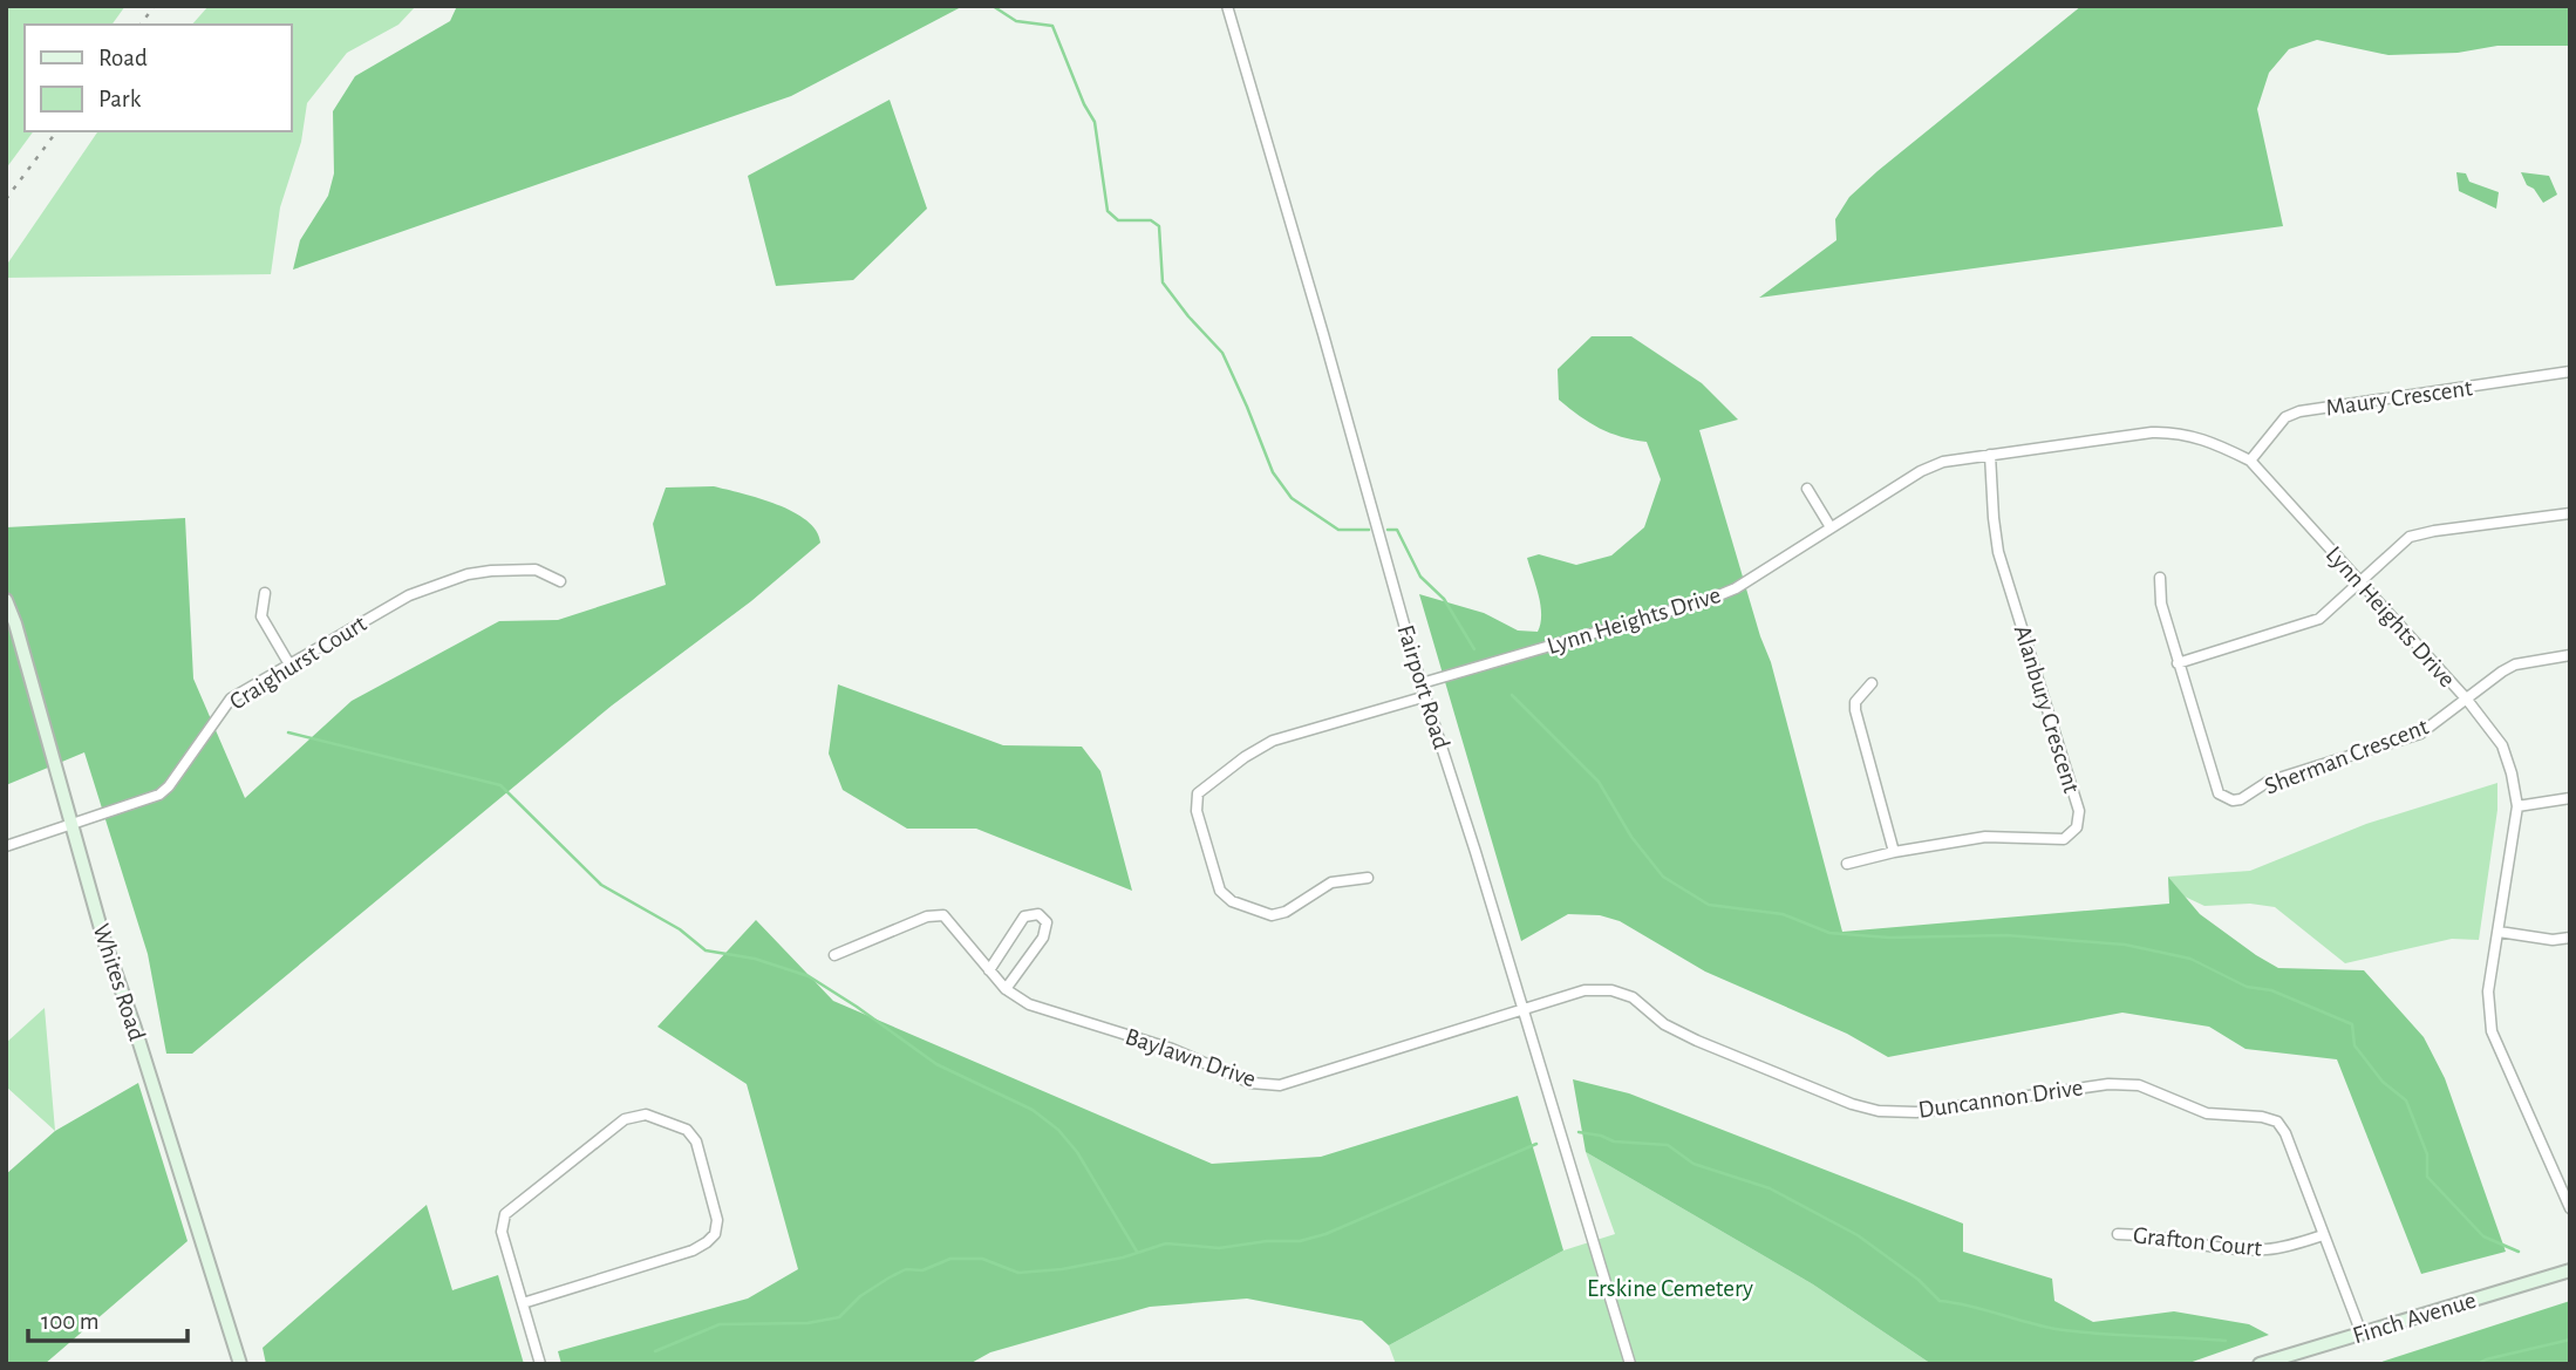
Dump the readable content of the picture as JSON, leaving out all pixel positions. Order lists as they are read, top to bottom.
{
  "streets": {
    "main road": ["Whites Road", "Finch Avenue"],
    "street": [
      "Maury Crescent",
      "Lynn Heights Drive",
      "Craighurst Court",
      "Fairport Road",
      "Alanbury Crescent",
      "Sherman Crescent",
      "Baylawn Drive",
      "Duncannon Drive",
      "Grafton Court"
    ]
  },
  "crossings": [
    ["Maury Crescent", "Lynn Heights Drive"],
    ["Lynn Heights Drive", "Fairport Road"],
    ["Lynn Heights Drive", "Alanbury Crescent"],
    ["Lynn Heights Drive", "Sherman Crescent"],
    ["Craighurst Court", "Whites Road"],
    ["Fairport Road", "Baylawn Drive"],
    ["Fairport Road", "Duncannon Drive"],
    ["Baylawn Drive", "Duncannon Drive"],
    ["Duncannon Drive", "Grafton Court"],
    ["Duncannon Drive", "Finch Avenue"]
  ],
  "parks": ["Erskine Cemetery"],
  "legend": ["Road", "Park"],
  "scale_bar": "100 m"
}
